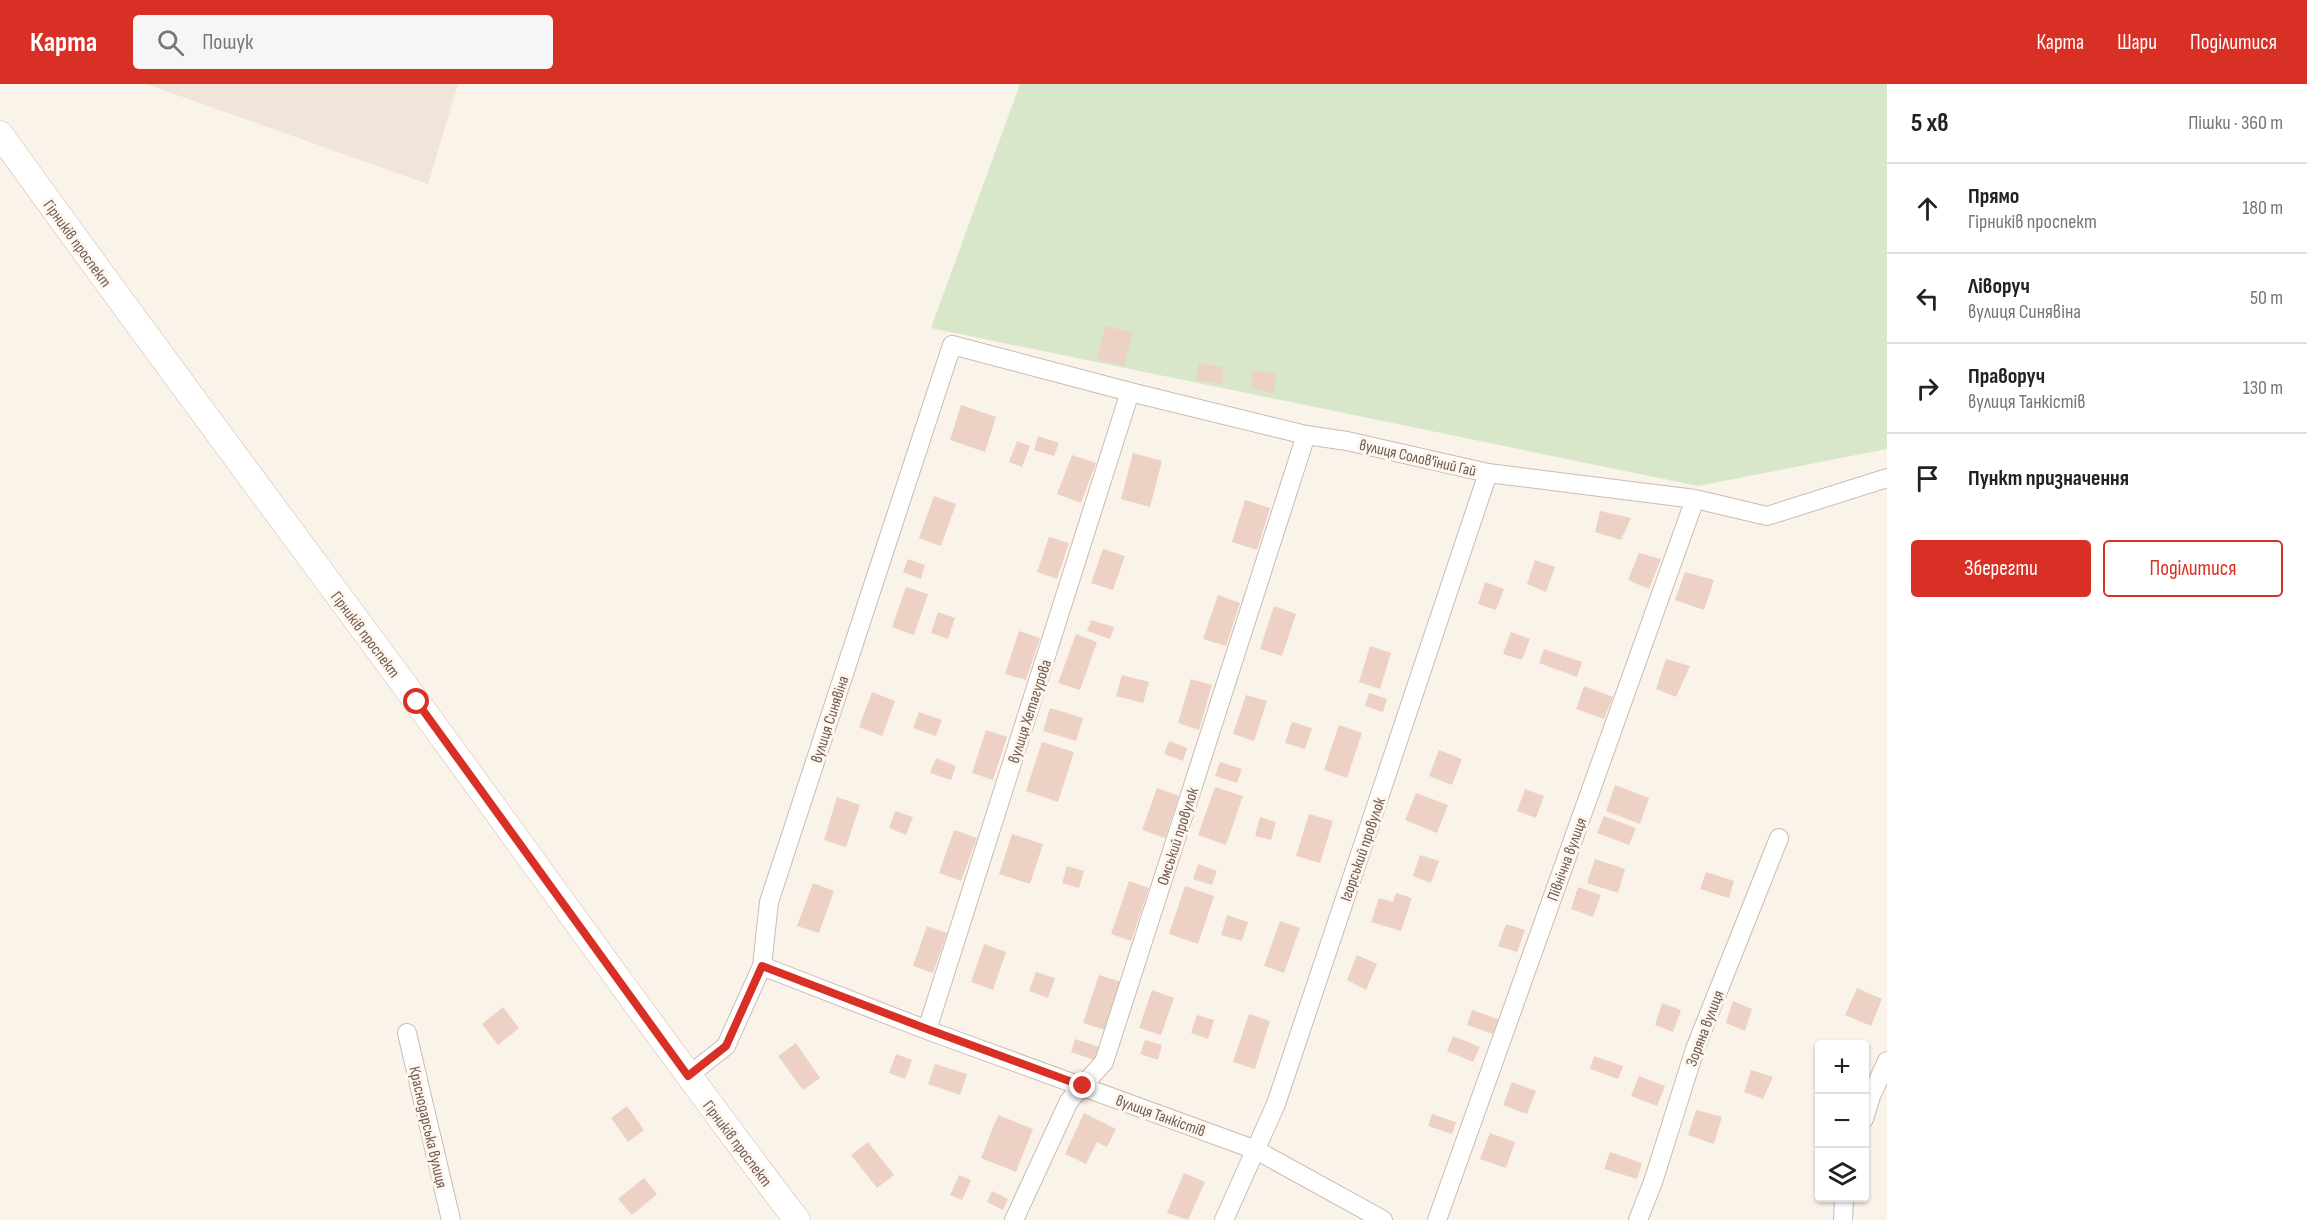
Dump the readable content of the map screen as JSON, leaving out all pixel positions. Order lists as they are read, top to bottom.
{
  "streets": {
    "main road": ["Гірників проспект"],
    "street": [
      "вулиця Солов'їний Гай",
      "вулиця Хетагурова",
      "вулиця Синявіна",
      "Омський провулок",
      "Ігорський провулок",
      "Північна вулиця",
      "Зоряна вулиця",
      "вулиця Танкістів",
      "Краснодарська вулиця"
    ]
  },
  "crossings": [
    ["Гірників проспект", "вулиця Синявіна"],
    ["вулиця Солов'їний Гай", "вулиця Хетагурова"],
    ["вулиця Солов'їний Гай", "вулиця Синявіна"],
    ["вулиця Солов'їний Гай", "Омський провулок"],
    ["вулиця Солов'їний Гай", "Ігорський провулок"],
    ["вулиця Солов'їний Гай", "Північна вулиця"],
    ["вулиця Хетагурова", "вулиця Танкістів"],
    ["вулиця Синявіна", "вулиця Танкістів"],
    ["Омський провулок", "вулиця Танкістів"],
    ["Ігорський провулок", "вулиця Танкістів"]
  ],
  "page": {
    "header": "Карта",
    "search": "Пошук",
    "nav": ["Карта", "Шари", "Поділитися"],
    "heading": ["5 хв", "Пішки · 360 m"],
    "list": [
      ["Прямо", "Гірників проспект", "180 m"],
      ["Ліворуч", "вулиця Синявіна", "50 m"],
      ["Праворуч", "вулиця Танкістів", "130 m"],
      "Пункт призначення"
    ],
    "buttons": ["Зберегти", "Поділитися"],
    "map_buttons": ["+", "−"]
  }
}
